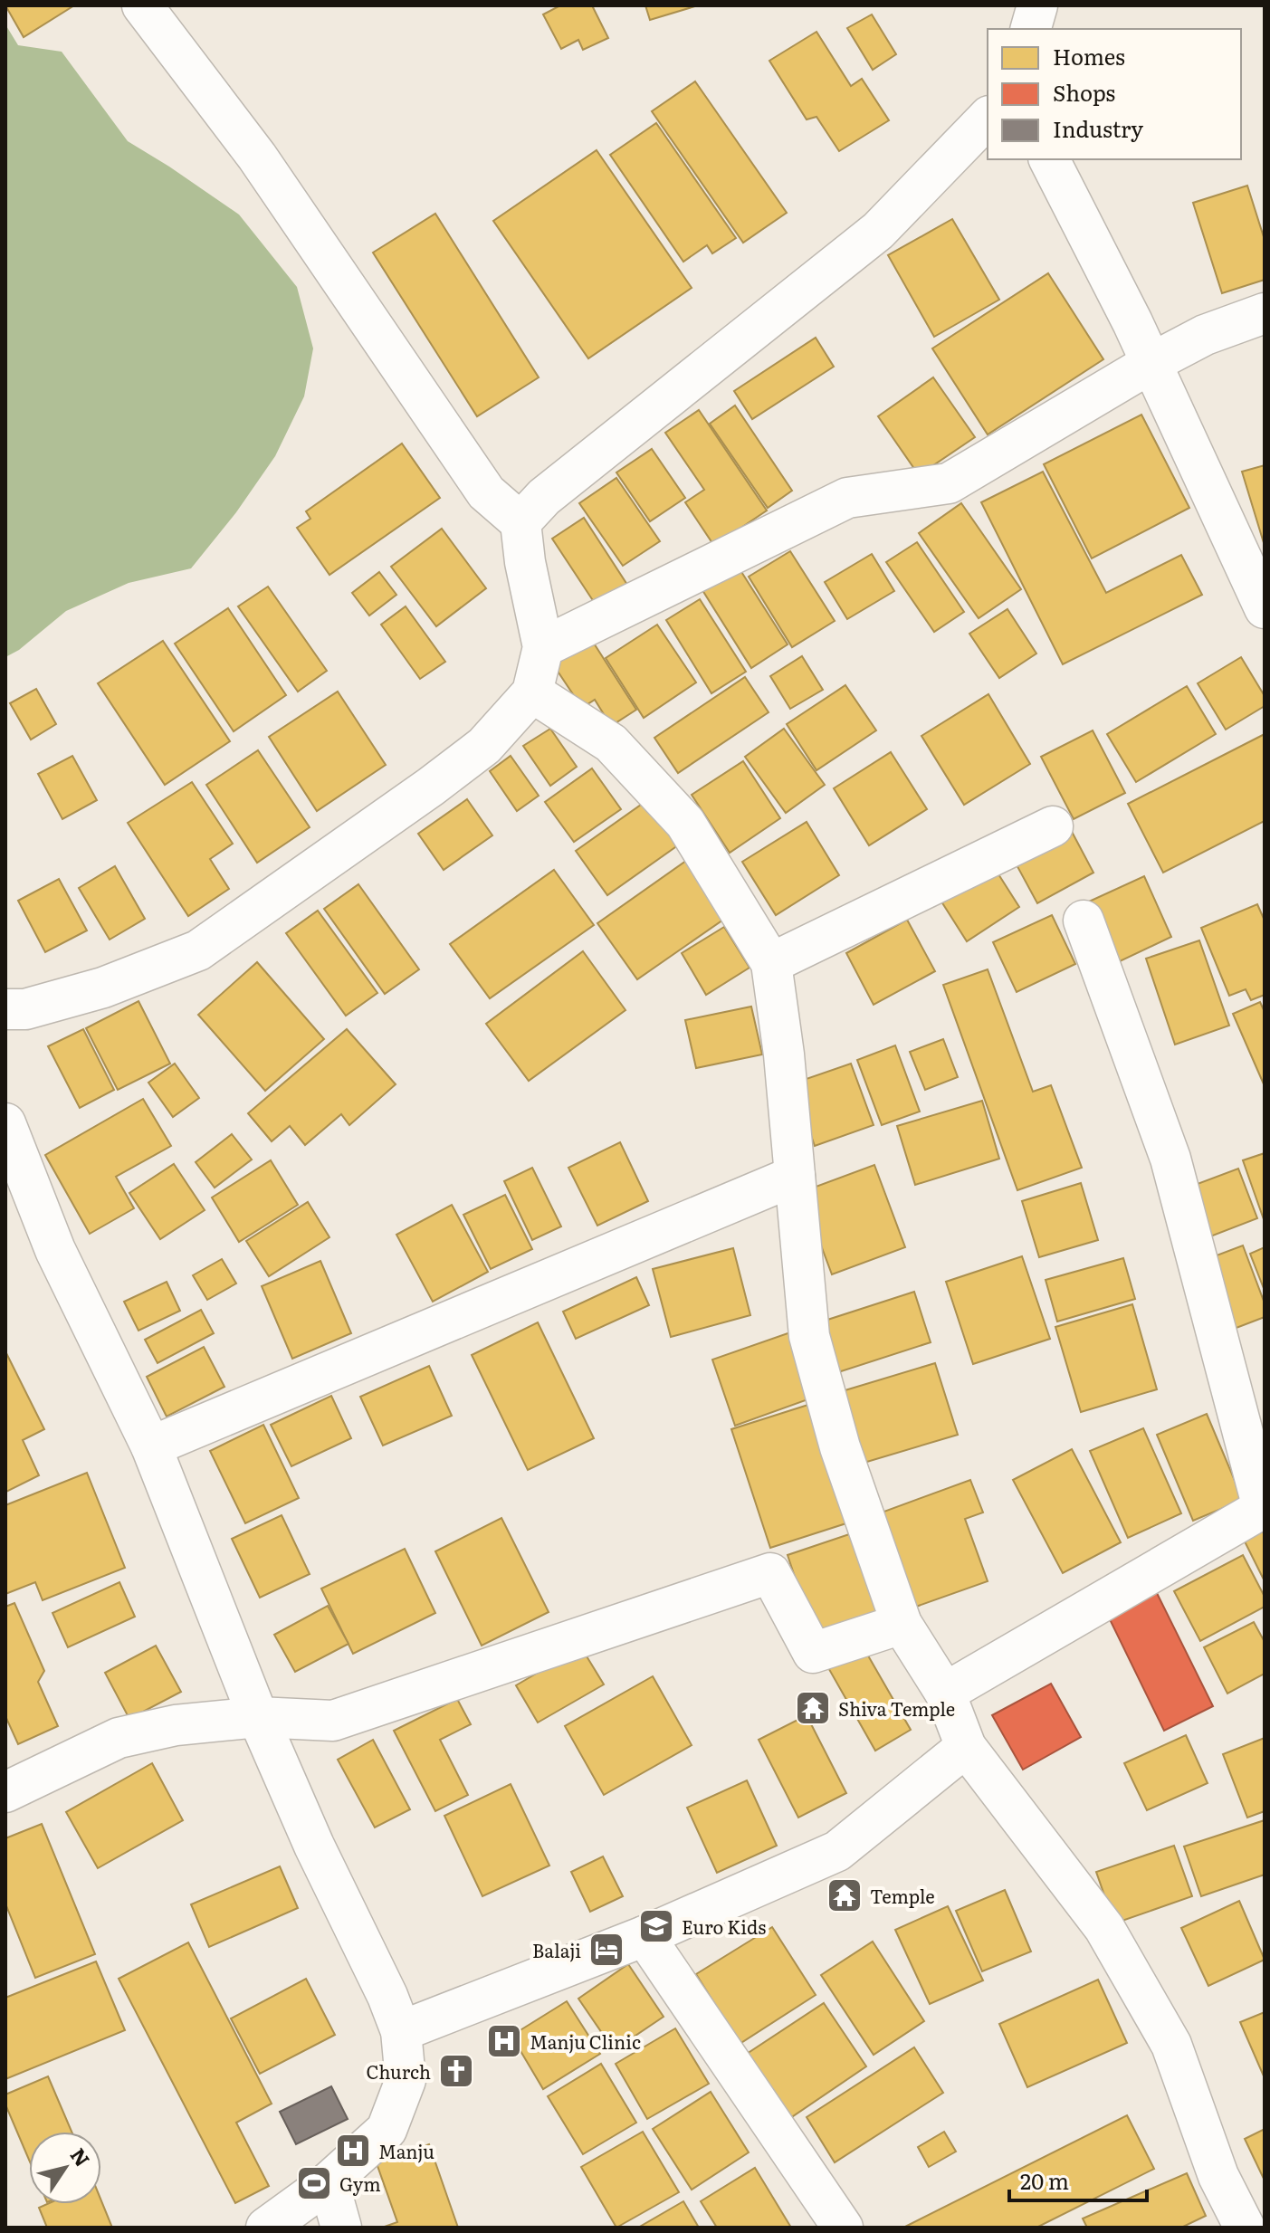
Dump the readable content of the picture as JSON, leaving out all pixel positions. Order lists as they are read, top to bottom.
{
  "places": {
    "temple": ["Shiva Temple", "Temple"],
    "school or university": ["Euro Kids"],
    "hotel": ["Balaji"],
    "hospital": ["Manju Clinic", "Manju"],
    "church": ["Church"],
    "sports": ["Gym"]
  },
  "legend": ["Homes", "Shops", "Industry"],
  "scale_bar": "20 m",
  "north": "top right"
}
